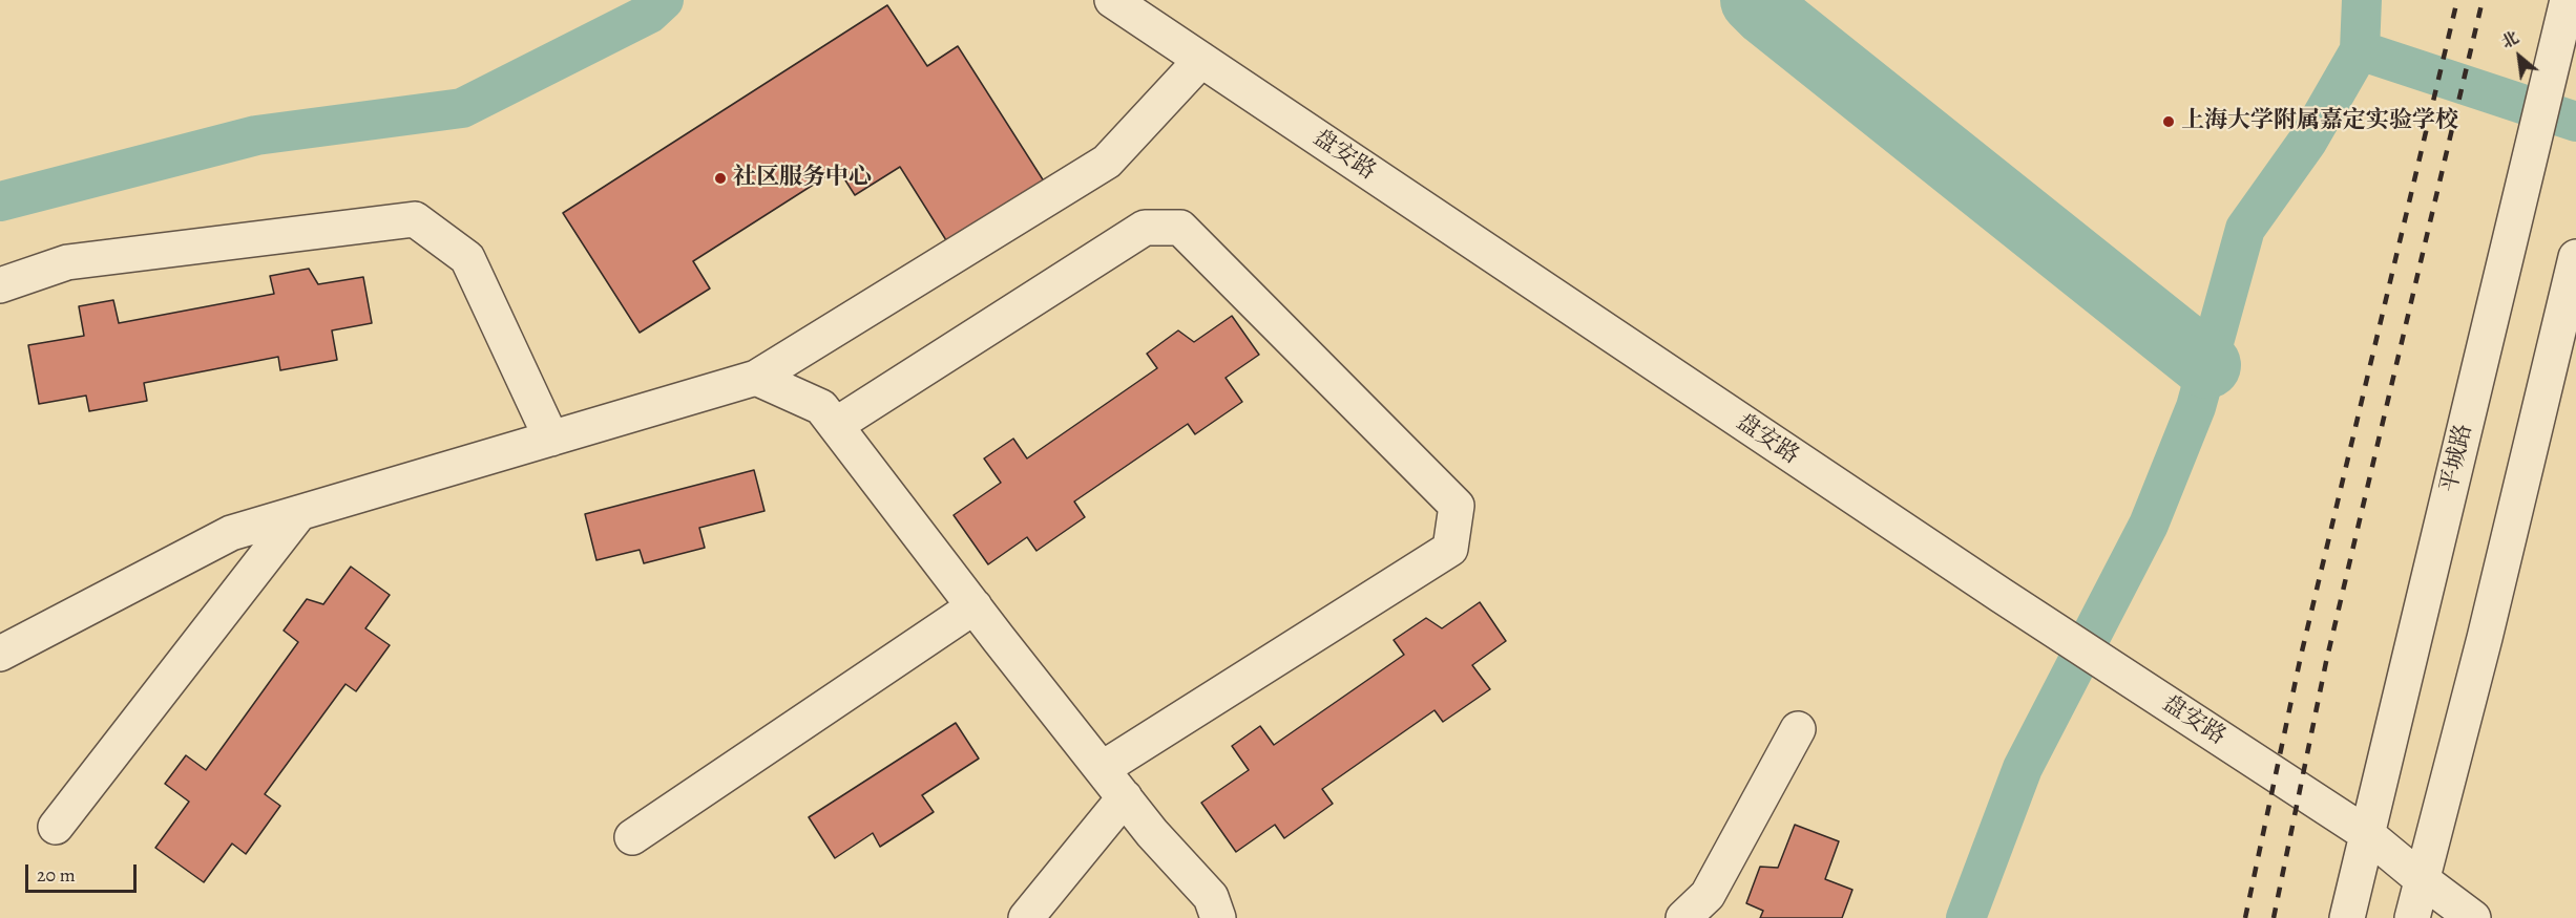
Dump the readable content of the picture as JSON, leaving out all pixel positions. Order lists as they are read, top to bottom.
{
  "streets": {
    "street": ["盘安路", "平城路"]
  },
  "crossings": [
    ["盘安路", "平城路"]
  ],
  "places": ["上海大学附属嘉定实验学校", "社区服务中心"],
  "scale_bar": "20 m",
  "north": "top left"
}
